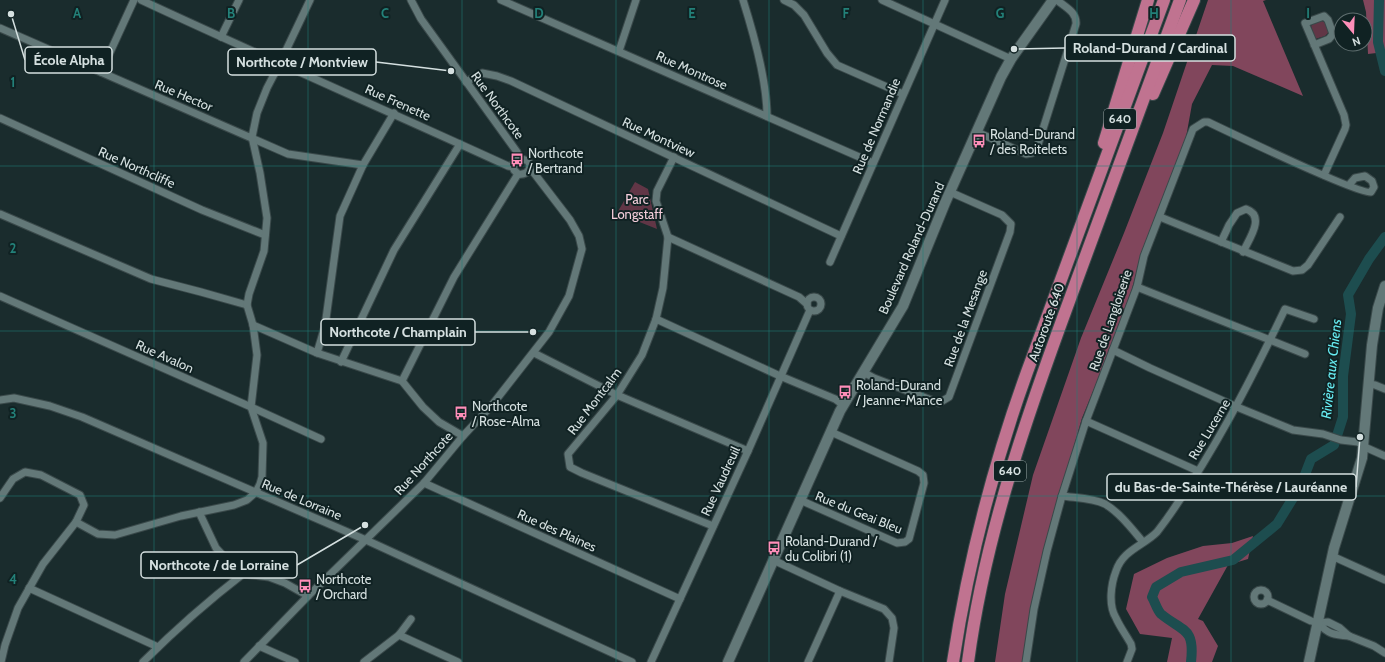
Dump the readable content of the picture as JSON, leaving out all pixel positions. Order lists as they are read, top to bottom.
{
  "streets": {
    "highway": ["640", "Autoroute 640"],
    "street": [
      "Rue Montrose",
      "Rue Hector",
      "Rue Frenette",
      "Rue Northcote",
      "Rue de Normandie",
      "Rue Montview",
      "Rue Northcliffe",
      "Boulevard Roland-Durand",
      "Rue de la Mesange",
      "Rue de Langloiserie",
      "Rue Avalon",
      "Rue Montcalm",
      "Rue Lucerne",
      "Rue Vaudreuil",
      "Rue de Lorraine",
      "Rue du Geai Bleu",
      "Rue des Plaines"
    ]
  },
  "crossings": [
    ["Rue Montrose", "Rue de Normandie"],
    ["Rue Frenette", "Rue Northcote"],
    ["Rue Northcote", "Rue Montview"],
    ["Rue Northcote", "Rue de Lorraine"],
    ["Rue Northcote", "Rue des Plaines"],
    ["Rue de Normandie", "Rue Montview"],
    ["Rue Montview", "Rue Montcalm"],
    ["Boulevard Roland-Durand", "Rue de la Mesange"],
    ["Boulevard Roland-Durand", "Rue du Geai Bleu"],
    ["Rue Montcalm", "Rue Vaudreuil"],
    ["Rue Vaudreuil", "Rue des Plaines"]
  ],
  "water": ["Rivière aux Chiens"],
  "parks": ["Parc Longstaff"],
  "places": {
    "other": [
      "École Alpha",
      "Roland-Durand / Cardinal",
      "Northcote / Montview",
      "Northcote / Champlain",
      "du Bas-de-Sainte-Thérèse / Lauréanne",
      "Northcote / de Lorraine"
    ],
    "bus stop": [
      "Roland-Durand / des Roitelets",
      "Northcote / Bertrand",
      "Roland-Durand / Jeanne-Mance",
      "Northcote / Rose-Alma",
      "Roland-Durand / du Colibri (1)",
      "Northcote / Orchard"
    ]
  },
  "north": "bottom",
  "grid": {
    "columns": [
      "A",
      "B",
      "C",
      "D",
      "E",
      "F",
      "G",
      "H",
      "I"
    ],
    "rows": [
      "1",
      "2",
      "3",
      "4"
    ]
  }
}
